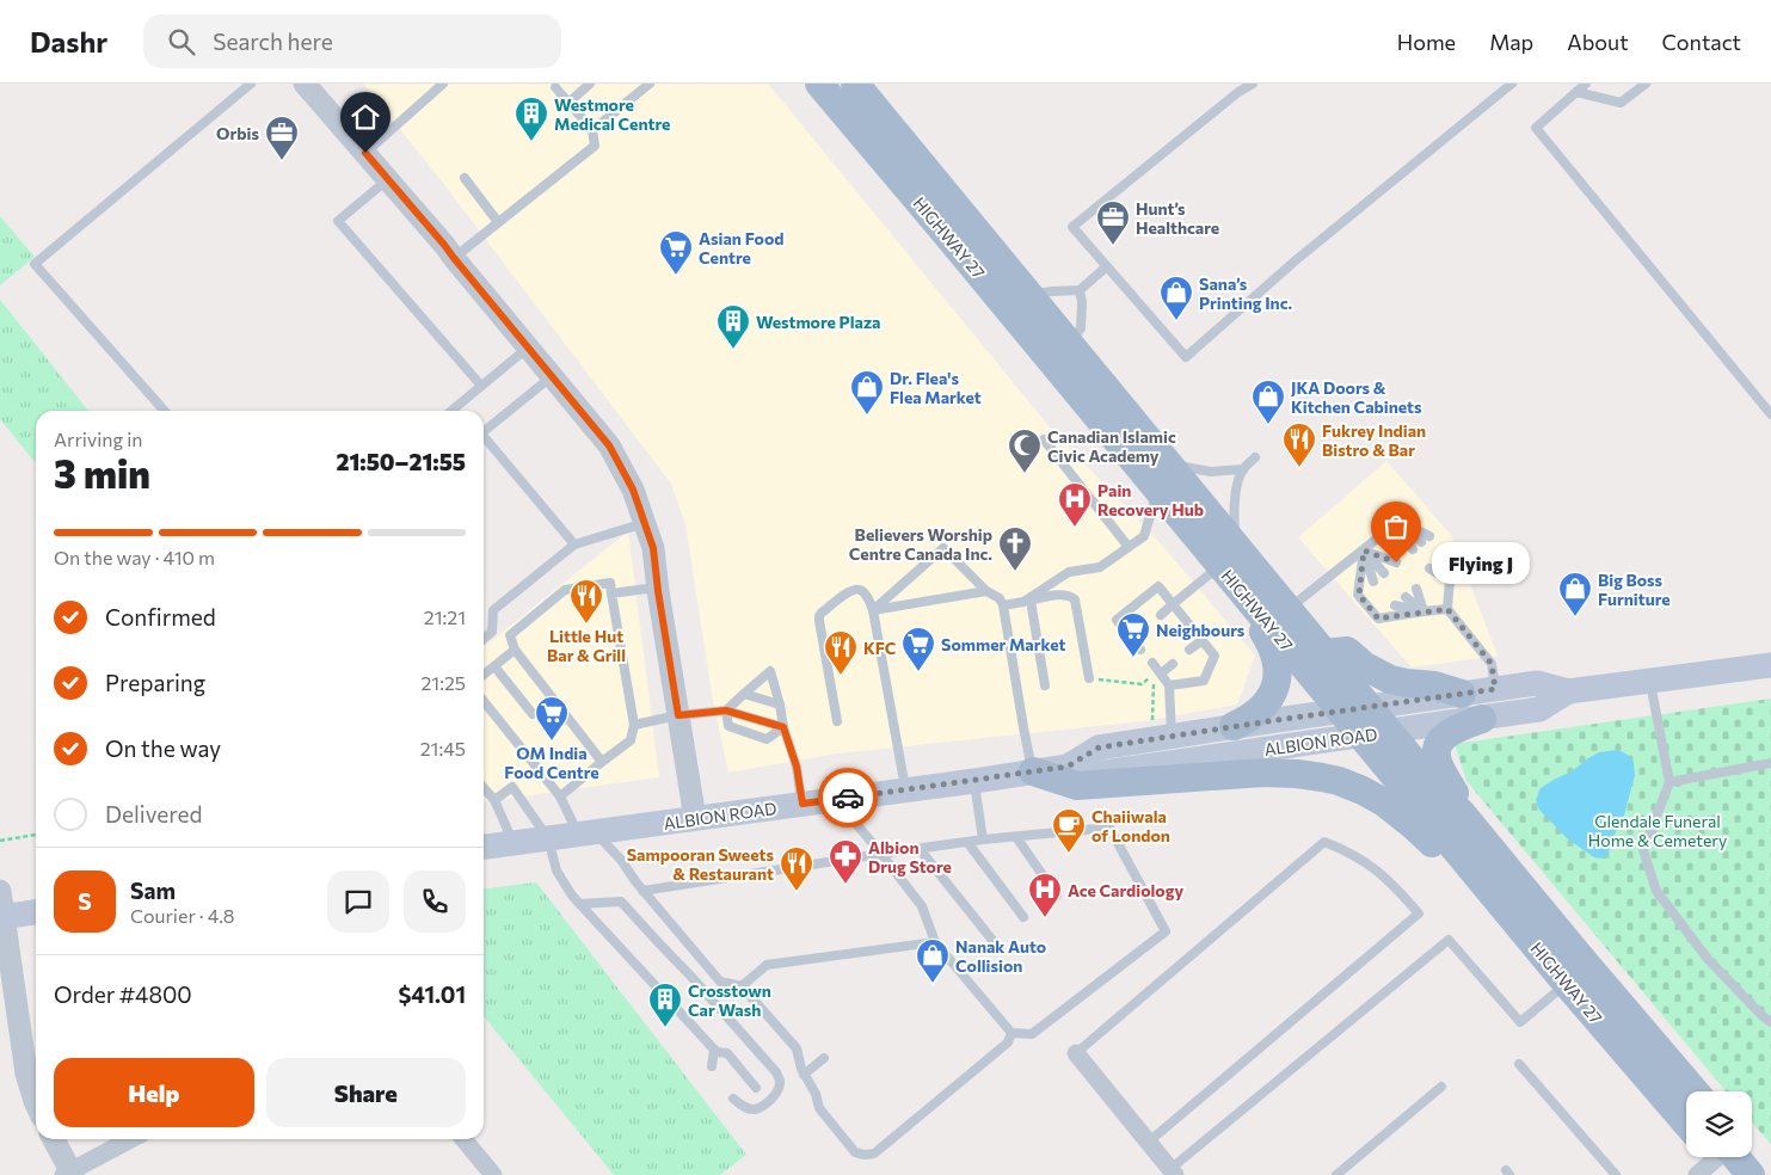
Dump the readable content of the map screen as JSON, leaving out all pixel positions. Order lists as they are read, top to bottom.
{
  "streets": {
    "main road": ["HIGHWAY 27", "ALBION ROAD"]
  },
  "crossings": [
    ["HIGHWAY 27", "ALBION ROAD"]
  ],
  "parks": ["Glendale Funeral Home & Cemetery"],
  "places": {
    "building": ["Westmore Medical Centre", "Westmore Plaza", "Crosstown Car Wash"],
    "office": ["Orbis", "Hunt’s Healthcare"],
    "supermarket": [
      "Asian Food Centre",
      "Neighbours",
      "Sommer Market",
      "OM India Food Centre"
    ],
    "shop": [
      "Sana’s Printing Inc.",
      "Dr. Flea's Flea Market",
      "JKA Doors & Kitchen Cabinets",
      "Big Boss Furniture",
      "Nanak Auto Collision"
    ],
    "restaurant": [
      "Fukrey Indian Bistro & Bar",
      "Little Hut Bar & Grill",
      "KFC",
      "Sampooran Sweets & Restaurant"
    ],
    "mosque": ["Canadian Islamic Civic Academy"],
    "hospital": ["Pain Recovery Hub", "Ace Cardiology"],
    "other": ["Flying J"],
    "church": ["Believers Worship Centre Canada Inc."],
    "cafe": ["Chaiiwala of London"],
    "pharmacy": ["Albion Drug Store"]
  },
  "page": {
    "header": "Dashr",
    "search": "Search here",
    "nav": [
      "Home",
      "Map",
      "About",
      "Contact"
    ],
    "heading": ["3 min", "Arriving in", "21:50–21:55"],
    "panel": [
      "Sam",
      "Courier · 4.8",
      "Order #4800",
      "$41.01"
    ],
    "bar": "On the way · 410 m",
    "bubble": "Flying J",
    "list": [
      ["Confirmed", "21:21"],
      ["Preparing", "21:25"],
      ["On the way", "21:45"],
      "Delivered"
    ],
    "round": "S",
    "buttons": ["Help", "Share"]
  }
}
